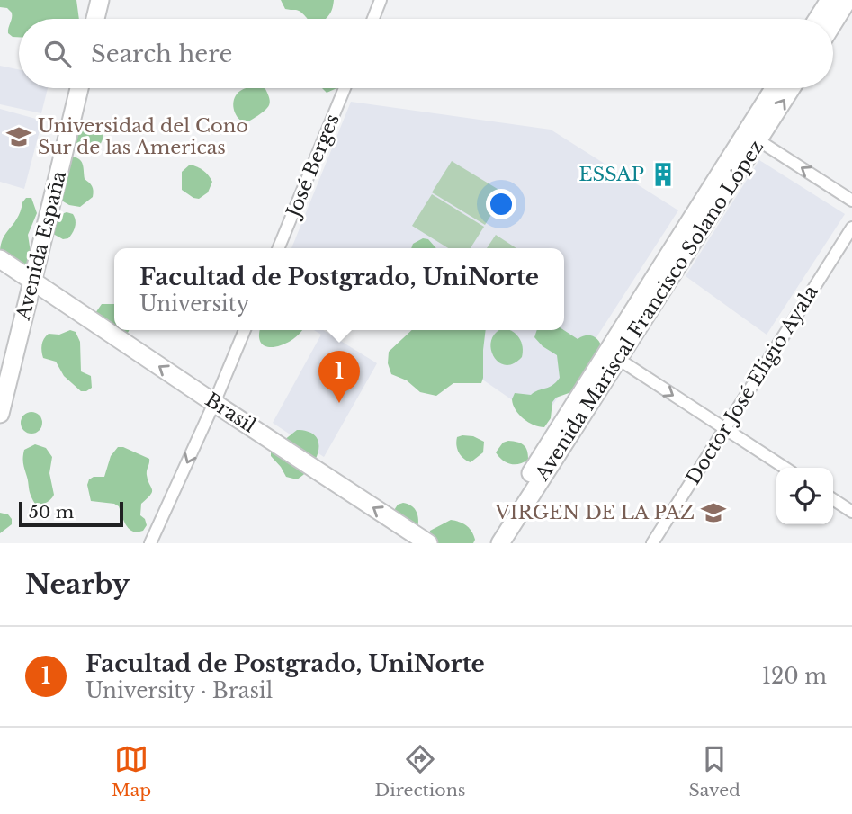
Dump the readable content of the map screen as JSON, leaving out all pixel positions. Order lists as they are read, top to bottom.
{
  "streets": {
    "main road": ["Avenida España", "Avenida Mariscal Francisco Solano López", "Brasil"],
    "street": ["José Berges", "Doctor José Eligio Ayala"]
  },
  "crossings": [
    ["Avenida España", "Brasil"]
  ],
  "one_way": ["Brasil"],
  "places": {
    "school or university": ["Universidad del Cono Sur de las Americas", "VIRGEN DE LA PAZ"],
    "building": ["ESSAP"]
  },
  "scale_bar": "50 m",
  "page": {
    "search": "Search here",
    "popup": ["Facultad de Postgrado, UniNorte", "University"],
    "pins": "1",
    "scale": "50 m",
    "heading": "Nearby",
    "list": [
      {
        "mark": "1",
        "name": "Facultad de Postgrado, UniNorte",
        "note": "University · Brasil",
        "value": "120 m"
      }
    ],
    "nav": ["Map", "Directions", "Saved"]
  }
}
